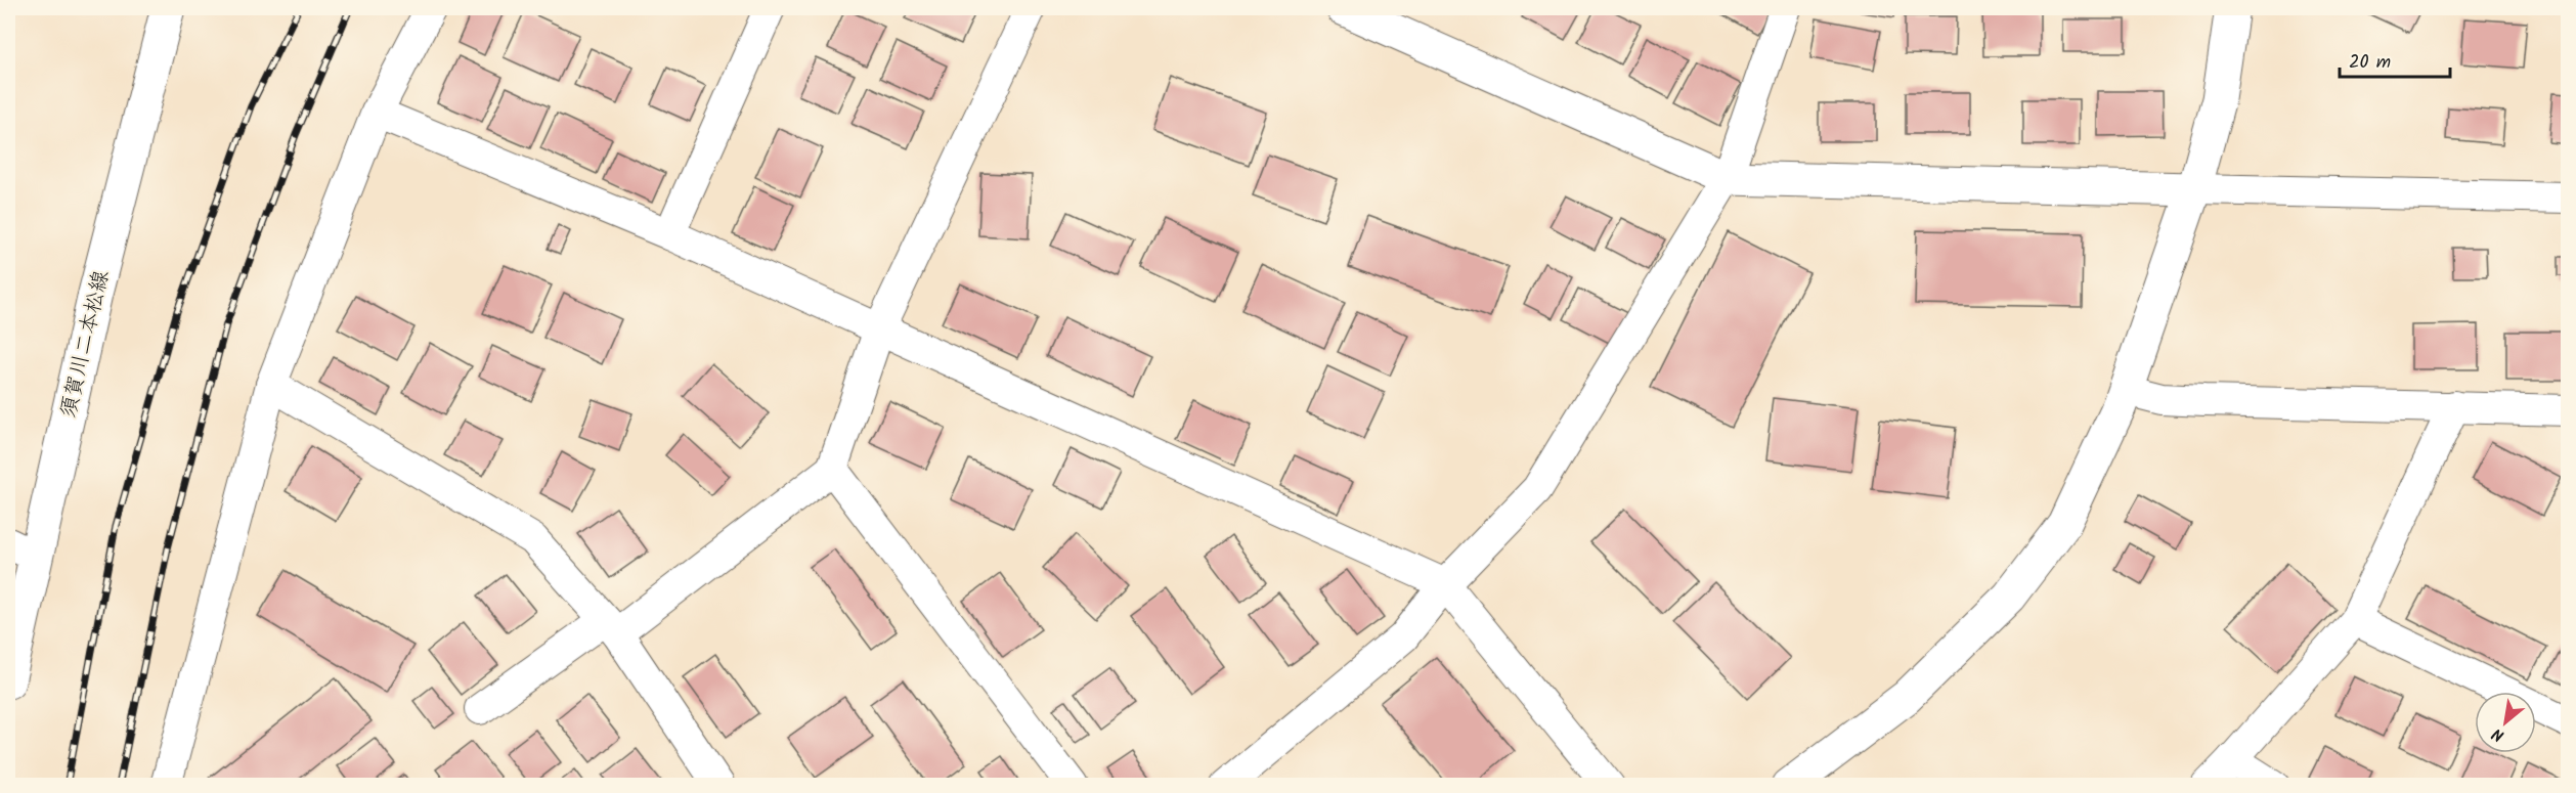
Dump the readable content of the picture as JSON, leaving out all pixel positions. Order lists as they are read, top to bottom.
{
  "streets": {
    "street": ["須賀川二本松線"]
  },
  "scale_bar": "20 m",
  "north": "bottom left"
}
